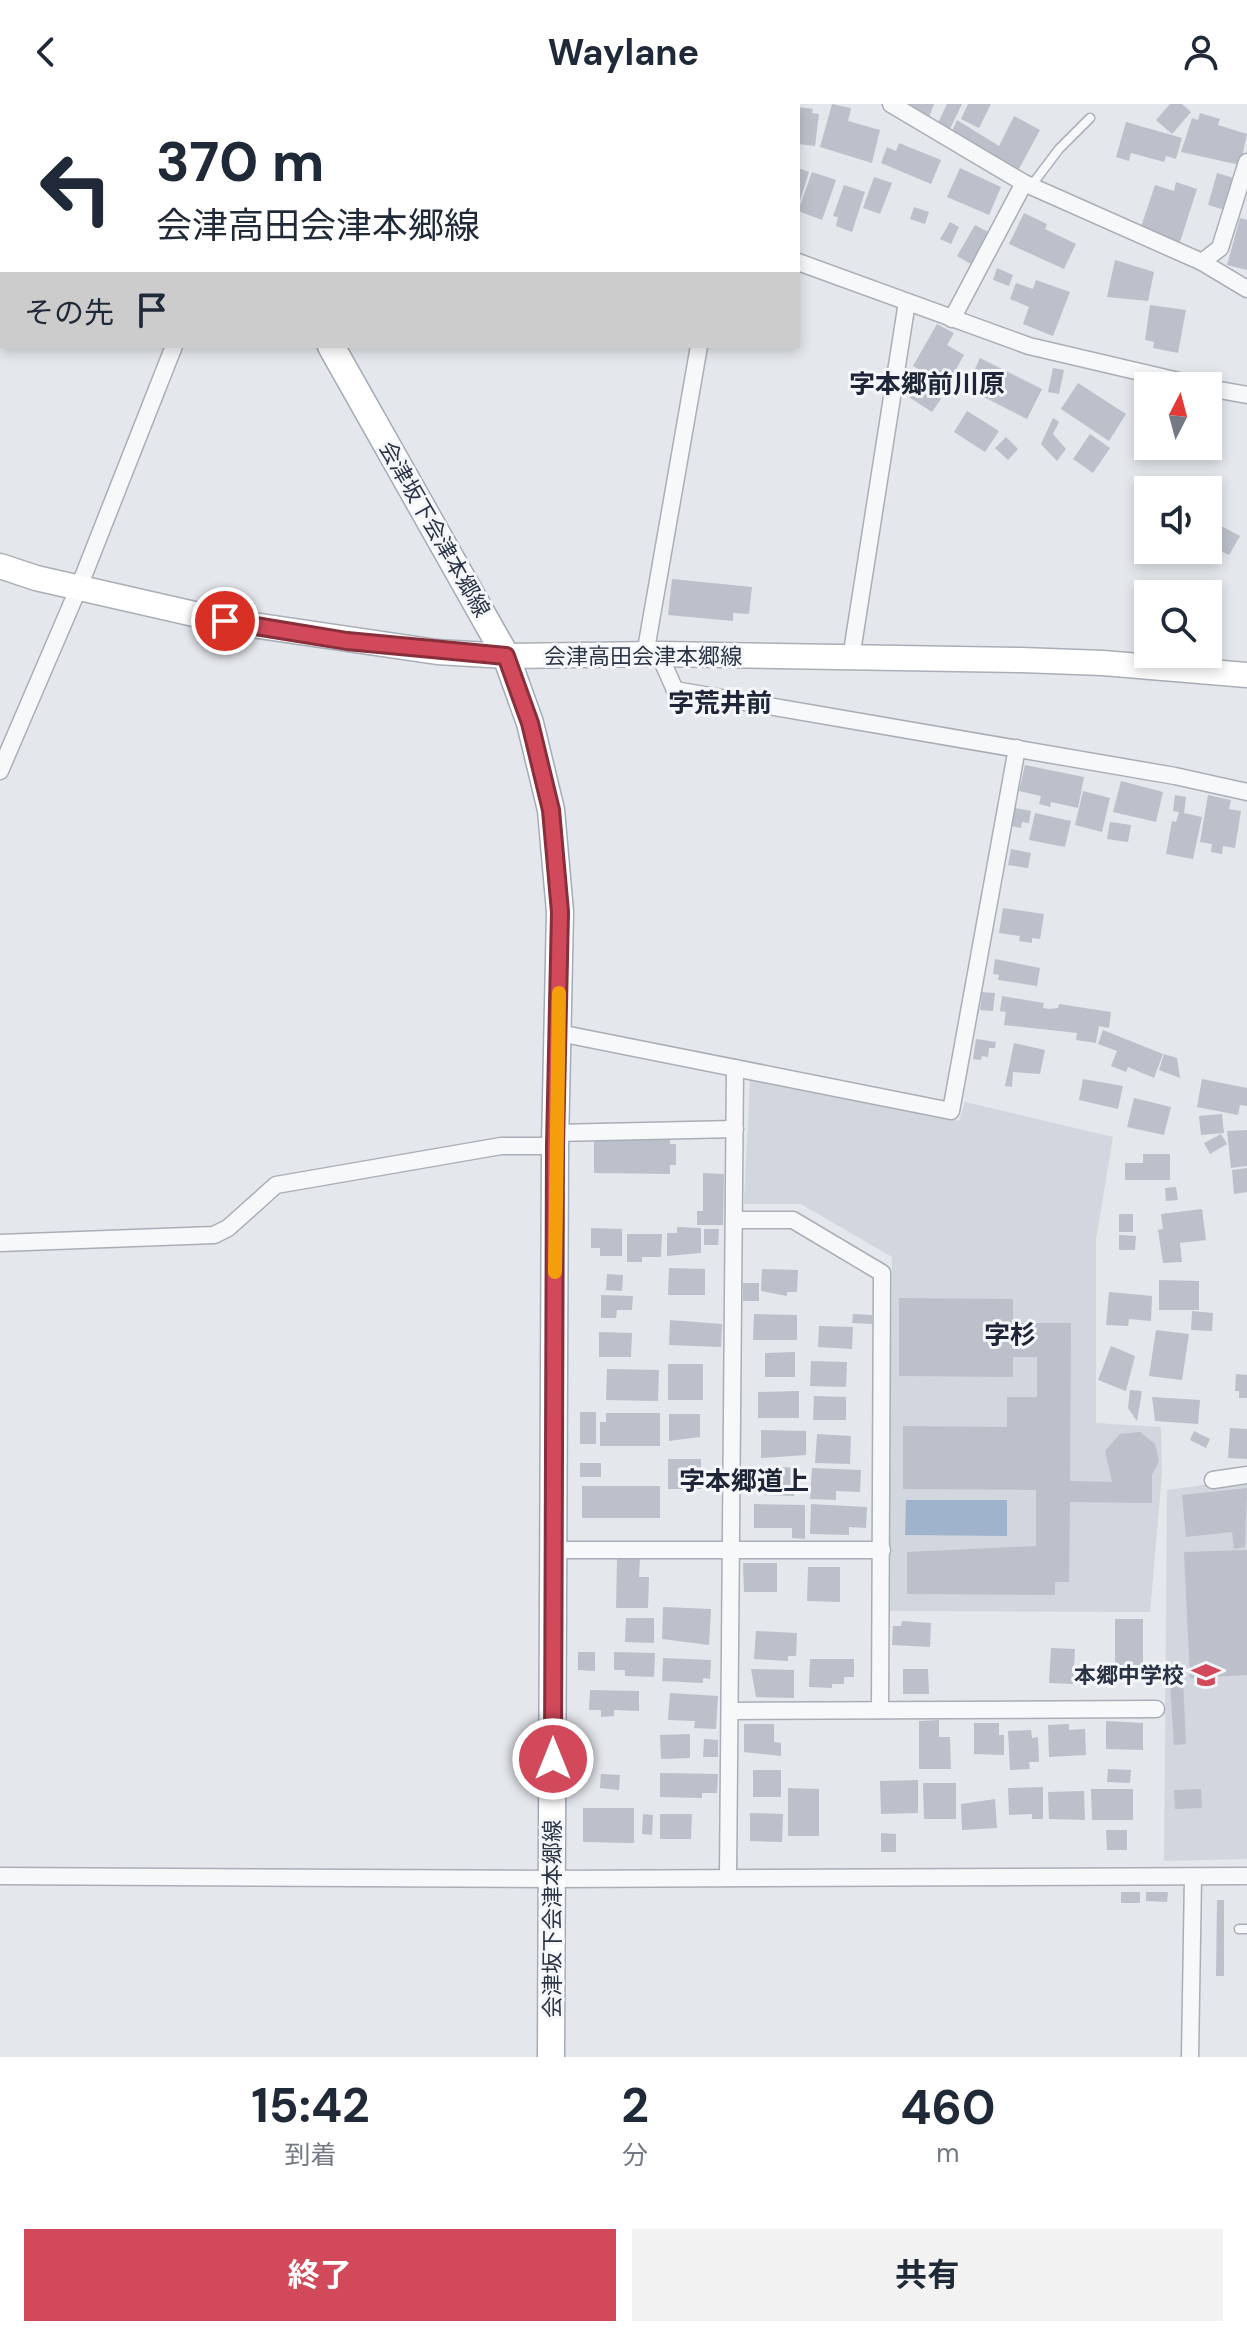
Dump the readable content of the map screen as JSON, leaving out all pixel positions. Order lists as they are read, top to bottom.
{
  "streets": {
    "main road": ["会津坂下会津本郷線", "会津高田会津本郷線"]
  },
  "crossings": [
    ["会津坂下会津本郷線", "会津高田会津本郷線"]
  ],
  "districts": [
    "字本郷前川原",
    "字荒井前",
    "字杉",
    "字本郷道上"
  ],
  "places": {
    "school or university": ["本郷中学校"]
  },
  "north": "top",
  "page": {
    "header": "Waylane",
    "turn": ["370 m", "会津高田会津本郷線"],
    "then": "その先",
    "eta": [
      "15:42",
      "到着",
      "2",
      "分",
      "460",
      "m"
    ],
    "buttons": ["終了", "共有"]
  }
}
